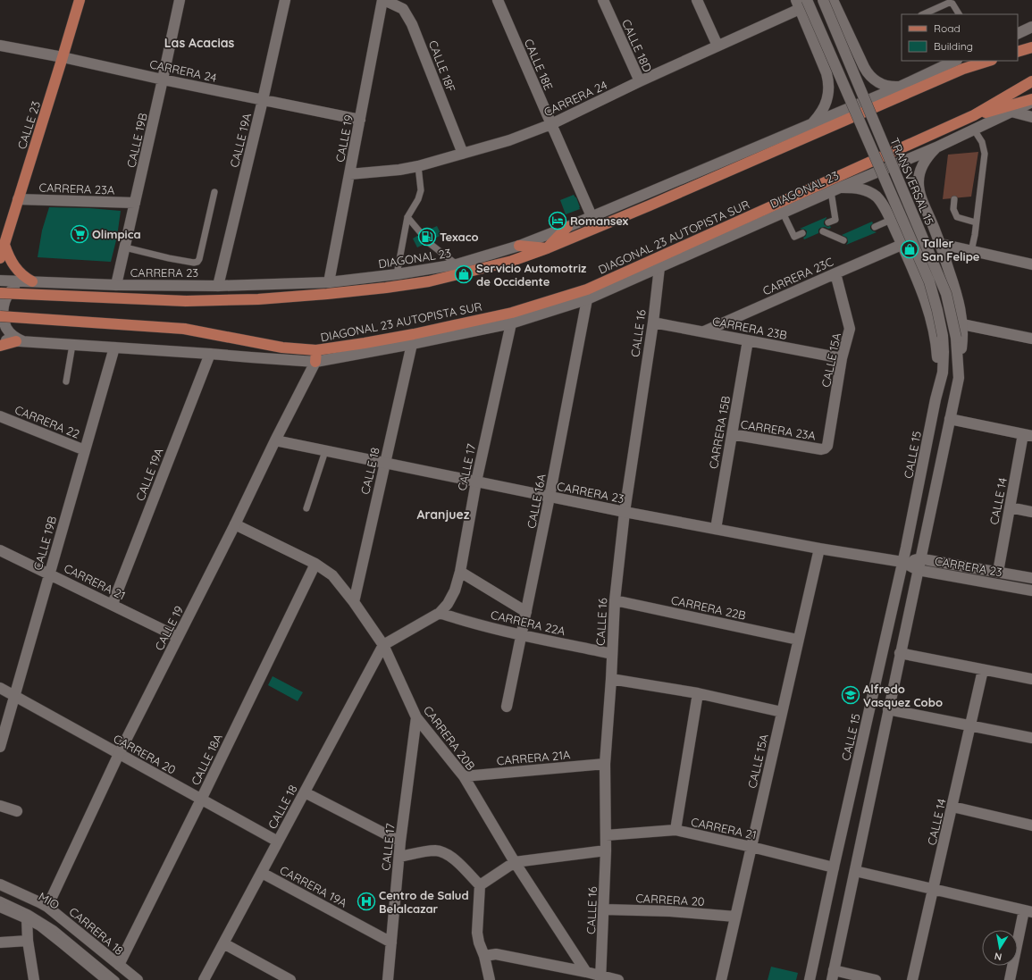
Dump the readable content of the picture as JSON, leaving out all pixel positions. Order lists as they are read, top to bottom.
{
  "streets": {
    "main road": ["CALLE 23", "DIAGONAL 23 AUTOPISTA SUR"],
    "street": [
      "CALLE 18D",
      "CALLE 18E",
      "CALLE 18F",
      "CARRERA 24",
      "CALLE 19",
      "CALLE 19B",
      "CALLE 19A",
      "TRANSVERSAL 15",
      "CARRERA 23A",
      "DIAGONAL 23",
      "CARRERA 23",
      "CARRERA 23C",
      "CARRERA 23B",
      "CALLE 16",
      "CALLE 15A",
      "CARRERA 22",
      "CARRERA 15B",
      "CALLE 15",
      "CALLE 17",
      "CALLE 18",
      "CALLE 16A",
      "CALLE 14",
      "CARRERA 21",
      "CARRERA 22B",
      "CARRERA 22A",
      "CARRERA 20B",
      "CARRERA 20",
      "CARRERA 21A",
      "CALLE 18A",
      "CARRERA 19A",
      "CARRERA 18"
    ],
    "lane": ["MIO"]
  },
  "crossings": [
    ["CALLE 18D", "CARRERA 24"],
    ["CALLE 18E", "CARRERA 24"],
    ["CALLE 18E", "DIAGONAL 23"],
    ["CALLE 18F", "CARRERA 24"],
    ["CALLE 18F", "CALLE 19"],
    ["CARRERA 24", "CALLE 23"],
    ["CARRERA 24", "CALLE 19"],
    ["CARRERA 24", "CALLE 19B"],
    ["CARRERA 24", "CALLE 19A"],
    ["CALLE 23", "CARRERA 23A"],
    ["CALLE 19", "DIAGONAL 23"],
    ["CALLE 19", "CARRERA 23"],
    ["CALLE 19", "CARRERA 21"],
    ["CALLE 19", "CARRERA 20B"],
    ["CALLE 19", "CARRERA 20"],
    ["CALLE 19", "CARRERA 18"],
    ["CALLE 19B", "CARRERA 23A"],
    ["CALLE 19B", "CARRERA 23"],
    ["CALLE 19B", "CARRERA 22"],
    ["CALLE 19B", "CARRERA 21"],
    ["CALLE 19B", "CARRERA 20"],
    ["CALLE 19A", "CARRERA 23"],
    ["CALLE 19A", "CARRERA 21"],
    ["TRANSVERSAL 15", "CALLE 15"],
    ["CARRERA 23A", "CALLE 15A"],
    ["CARRERA 23A", "CARRERA 15B"],
    ["DIAGONAL 23", "CARRERA 23"],
    ["DIAGONAL 23", "CALLE 16"],
    ["DIAGONAL 23", "CALLE 17"],
    ["DIAGONAL 23", "CALLE 18"],
    ["DIAGONAL 23", "CALLE 16A"],
    ["CARRERA 23", "CALLE 16"],
    ["CARRERA 23", "CALLE 15A"],
    ["CARRERA 23", "CARRERA 15B"],
    ["CARRERA 23", "CALLE 15"],
    ["CARRERA 23", "CALLE 17"],
    ["CARRERA 23", "CALLE 18"],
    ["CARRERA 23", "CALLE 16A"],
    ["CARRERA 23", "CALLE 14"],
    ["CARRERA 23C", "CARRERA 23B"],
    ["CARRERA 23C", "CALLE 15A"],
    ["CARRERA 23B", "CALLE 16"],
    ["CARRERA 23B", "CALLE 15A"],
    ["CARRERA 23B", "CARRERA 15B"],
    ["CALLE 16", "CARRERA 21"],
    ["CALLE 16", "CARRERA 22B"],
    ["CALLE 16", "CARRERA 22A"],
    ["CALLE 16", "CARRERA 20"],
    ["CALLE 16", "CARRERA 21A"],
    ["CALLE 15A", "CARRERA 21"],
    ["CALLE 15A", "CARRERA 22B"],
    ["CALLE 15A", "CARRERA 20"],
    ["CALLE 15", "CARRERA 21"],
    ["CALLE 17", "CALLE 18"],
    ["CALLE 17", "CARRERA 22A"],
    ["CALLE 17", "CARRERA 20B"],
    ["CALLE 17", "CARRERA 19A"],
    ["CALLE 18", "CARRERA 20B"],
    ["CALLE 18", "CARRERA 20"],
    ["CALLE 18", "CARRERA 19A"],
    ["CALLE 16A", "CARRERA 22A"],
    ["CARRERA 20B", "CARRERA 21A"],
    ["CARRERA 20B", "CALLE 18A"],
    ["CARRERA 20", "CALLE 18A"],
    ["CALLE 18A", "CARRERA 18"]
  ],
  "districts": ["Las Acacias", "Aranjuez"],
  "places": {
    "hotel": ["Romansex"],
    "supermarket": ["Olimpica"],
    "fuel station": ["Texaco"],
    "shop": ["Taller San Felipe", "Servicio Automotriz de Occidente"],
    "school or university": ["Alfredo Vasquez Cobo"],
    "hospital": ["Centro de Salud Belalcazar"]
  },
  "legend": ["Road", "Building"],
  "north": "bottom"
}
